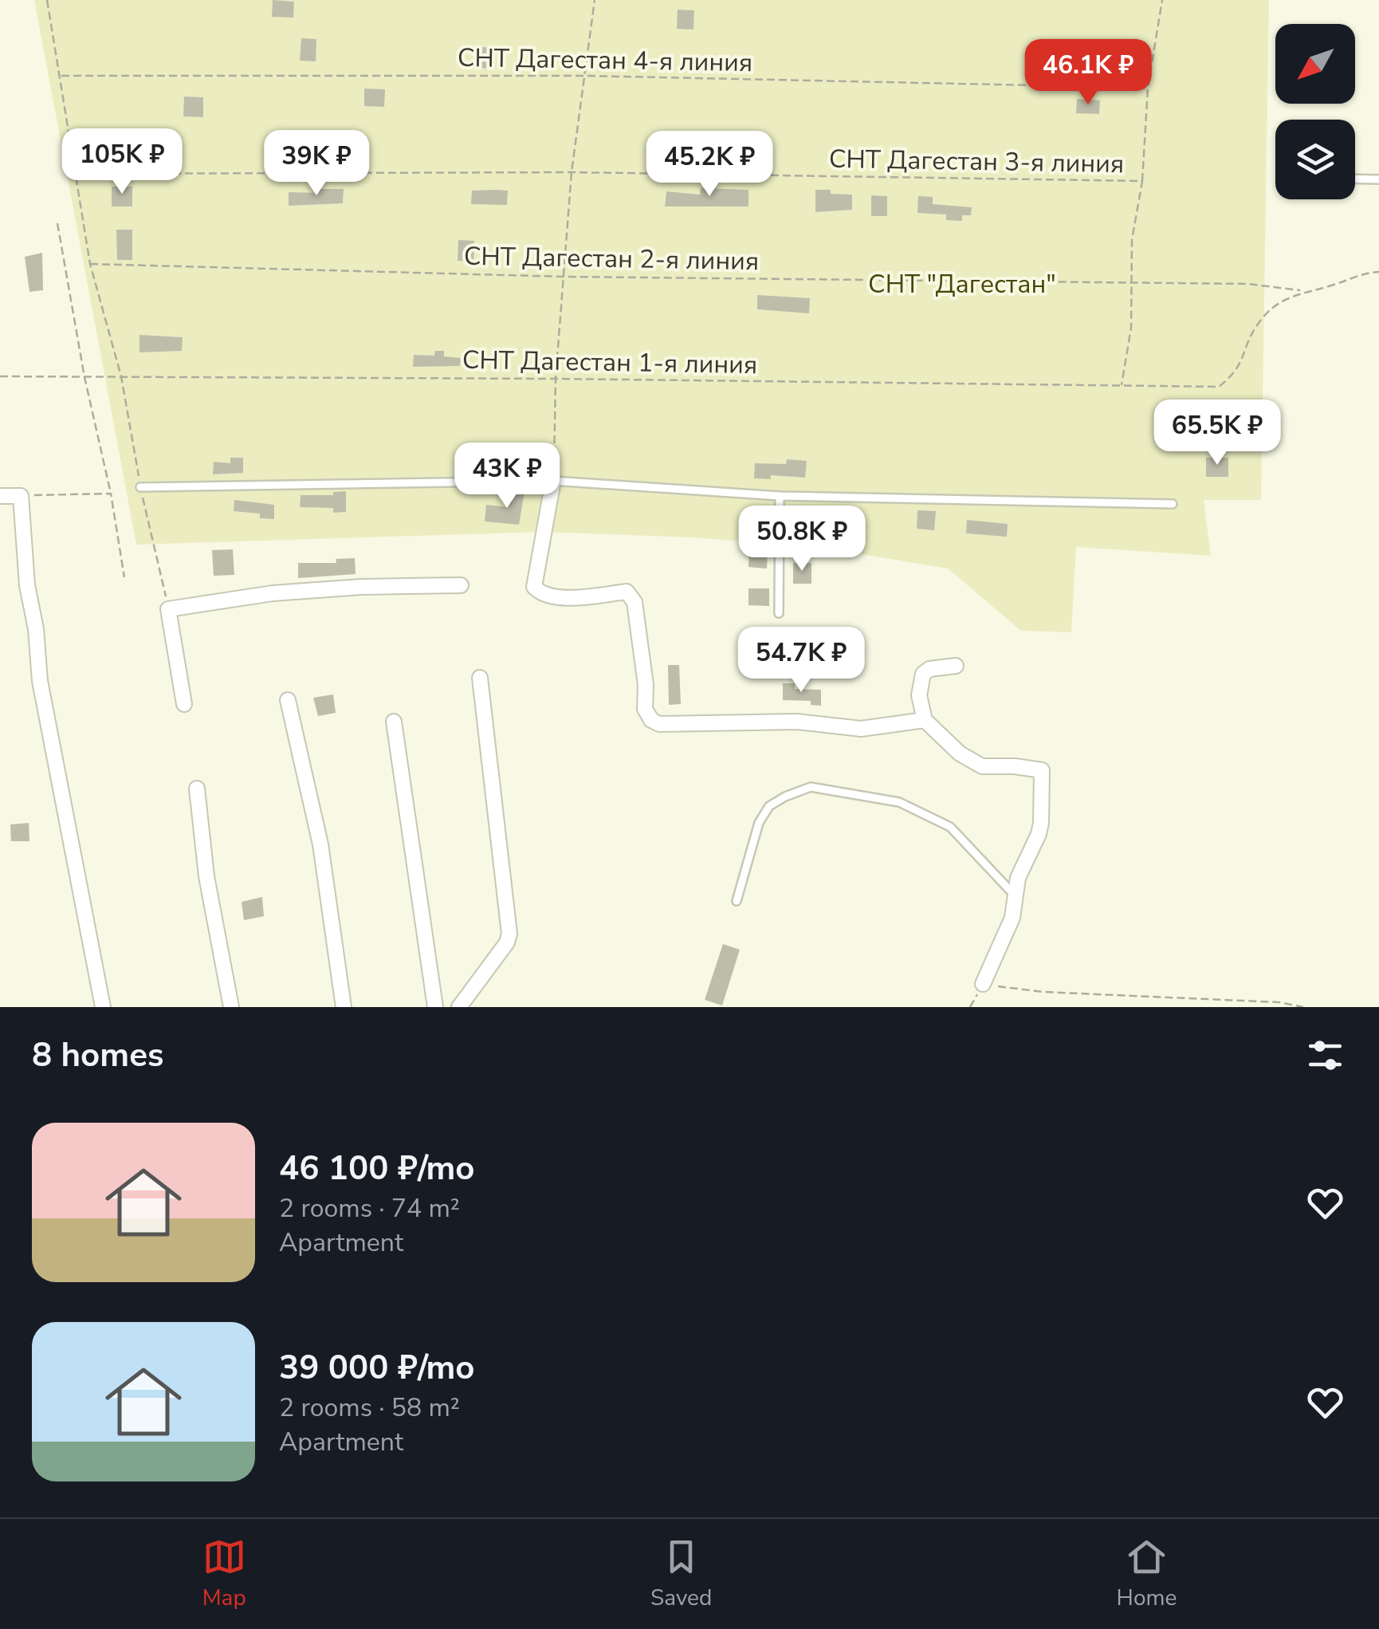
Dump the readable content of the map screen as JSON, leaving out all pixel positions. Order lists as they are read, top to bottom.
{
  "streets": {
    "path": [
      "СНТ Дагестан 4-я линия",
      "СНТ Дагестан 3-я линия",
      "СНТ Дагестан 2-я линия",
      "СНТ Дагестан 1-я линия"
    ]
  },
  "crossings": [
    ["СНТ Дагестан 3-я линия", "СНТ Дагестан 2-я линия"],
    ["СНТ Дагестан 3-я линия", "СНТ Дагестан 1-я линия"],
    ["СНТ Дагестан 2-я линия", "СНТ Дагестан 1-я линия"]
  ],
  "parks": ["СНТ \"Дагестан\""],
  "north": "bottom left",
  "page": {
    "price": [
      "46.1K ₽",
      "105K ₽",
      "39K ₽",
      "45.2K ₽",
      "65.5K ₽",
      "43K ₽",
      "50.8K ₽",
      "54.7K ₽"
    ],
    "heading": "8 homes",
    "list": [
      {
        "name": "46 100 ₽/mo",
        "note": "2 rooms · 74 m² · Apartment"
      },
      {
        "name": "39 000 ₽/mo",
        "note": "2 rooms · 58 m² · Apartment"
      }
    ],
    "tabs": ["Map", "Saved", "Home"]
  }
}
